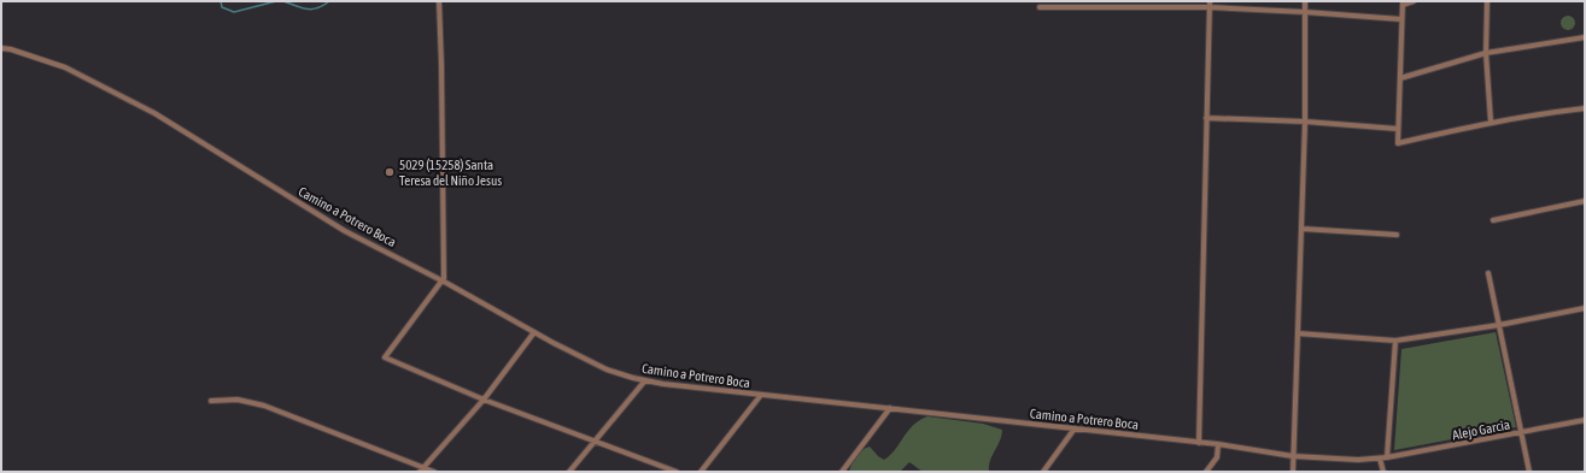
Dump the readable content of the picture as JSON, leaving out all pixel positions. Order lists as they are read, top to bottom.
{
  "streets": {
    "street": ["Camino a Potrero Boca", "Alejo Garcia"]
  },
  "crossings": [
    ["Camino a Potrero Boca", "Alejo Garcia"]
  ],
  "places": ["5029 (15258) Santa Teresa del Niño Jesus"]
}
